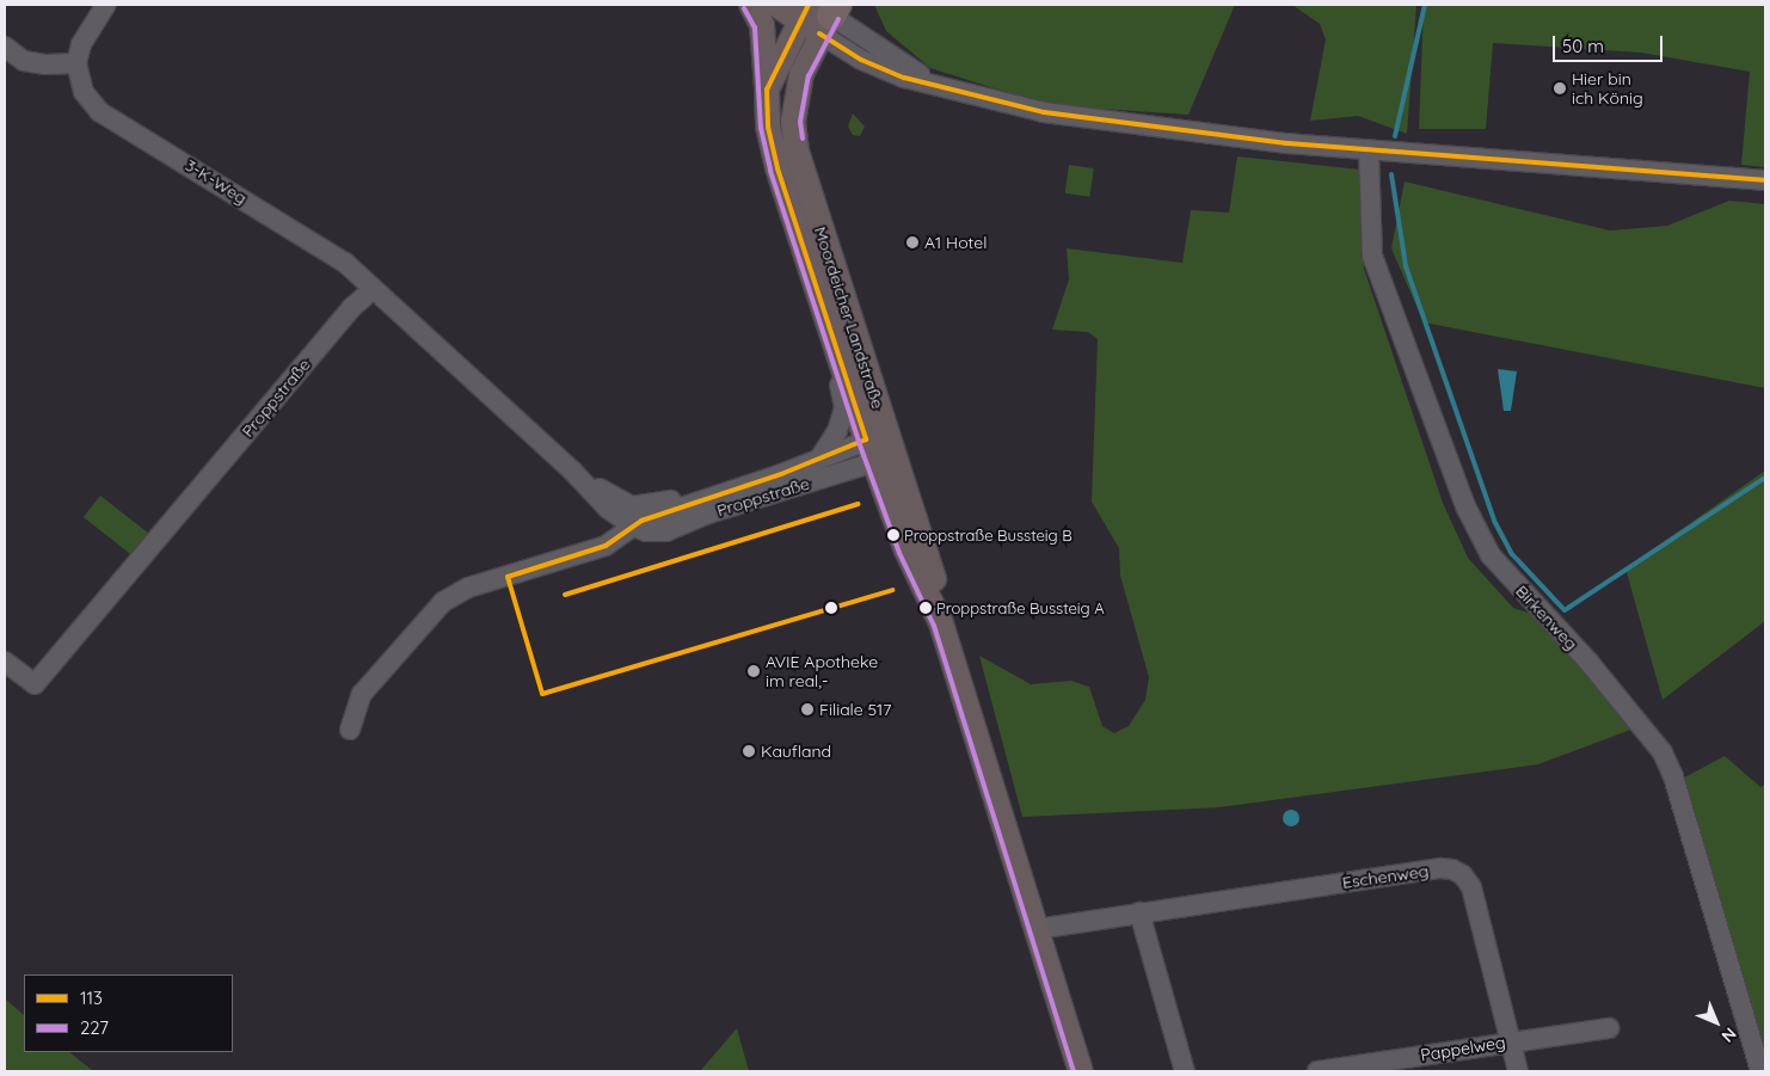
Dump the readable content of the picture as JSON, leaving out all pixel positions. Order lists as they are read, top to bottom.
{
  "streets": {
    "main road": ["Moordeicher Landstraße"],
    "street": [
      "3-K-Weg",
      "Proppstraße",
      "Birkenweg",
      "Eschenweg",
      "Pappelweg"
    ]
  },
  "crossings": [
    ["3-K-Weg", "Proppstraße"],
    ["Moordeicher Landstraße", "Proppstraße"],
    ["Moordeicher Landstraße", "Eschenweg"],
    ["Eschenweg", "Pappelweg"]
  ],
  "places": [
    "Hier bin ich König",
    "A1 Hotel",
    "Proppstraße Bussteig B",
    "Proppstraße Bussteig A",
    "AVIE Apotheke im real,-",
    "Filiale 517",
    "Kaufland"
  ],
  "lines": ["transit line 113", "transit line 227"],
  "legend": ["113", "227"],
  "scale_bar": "50 m",
  "north": "bottom right"
}
